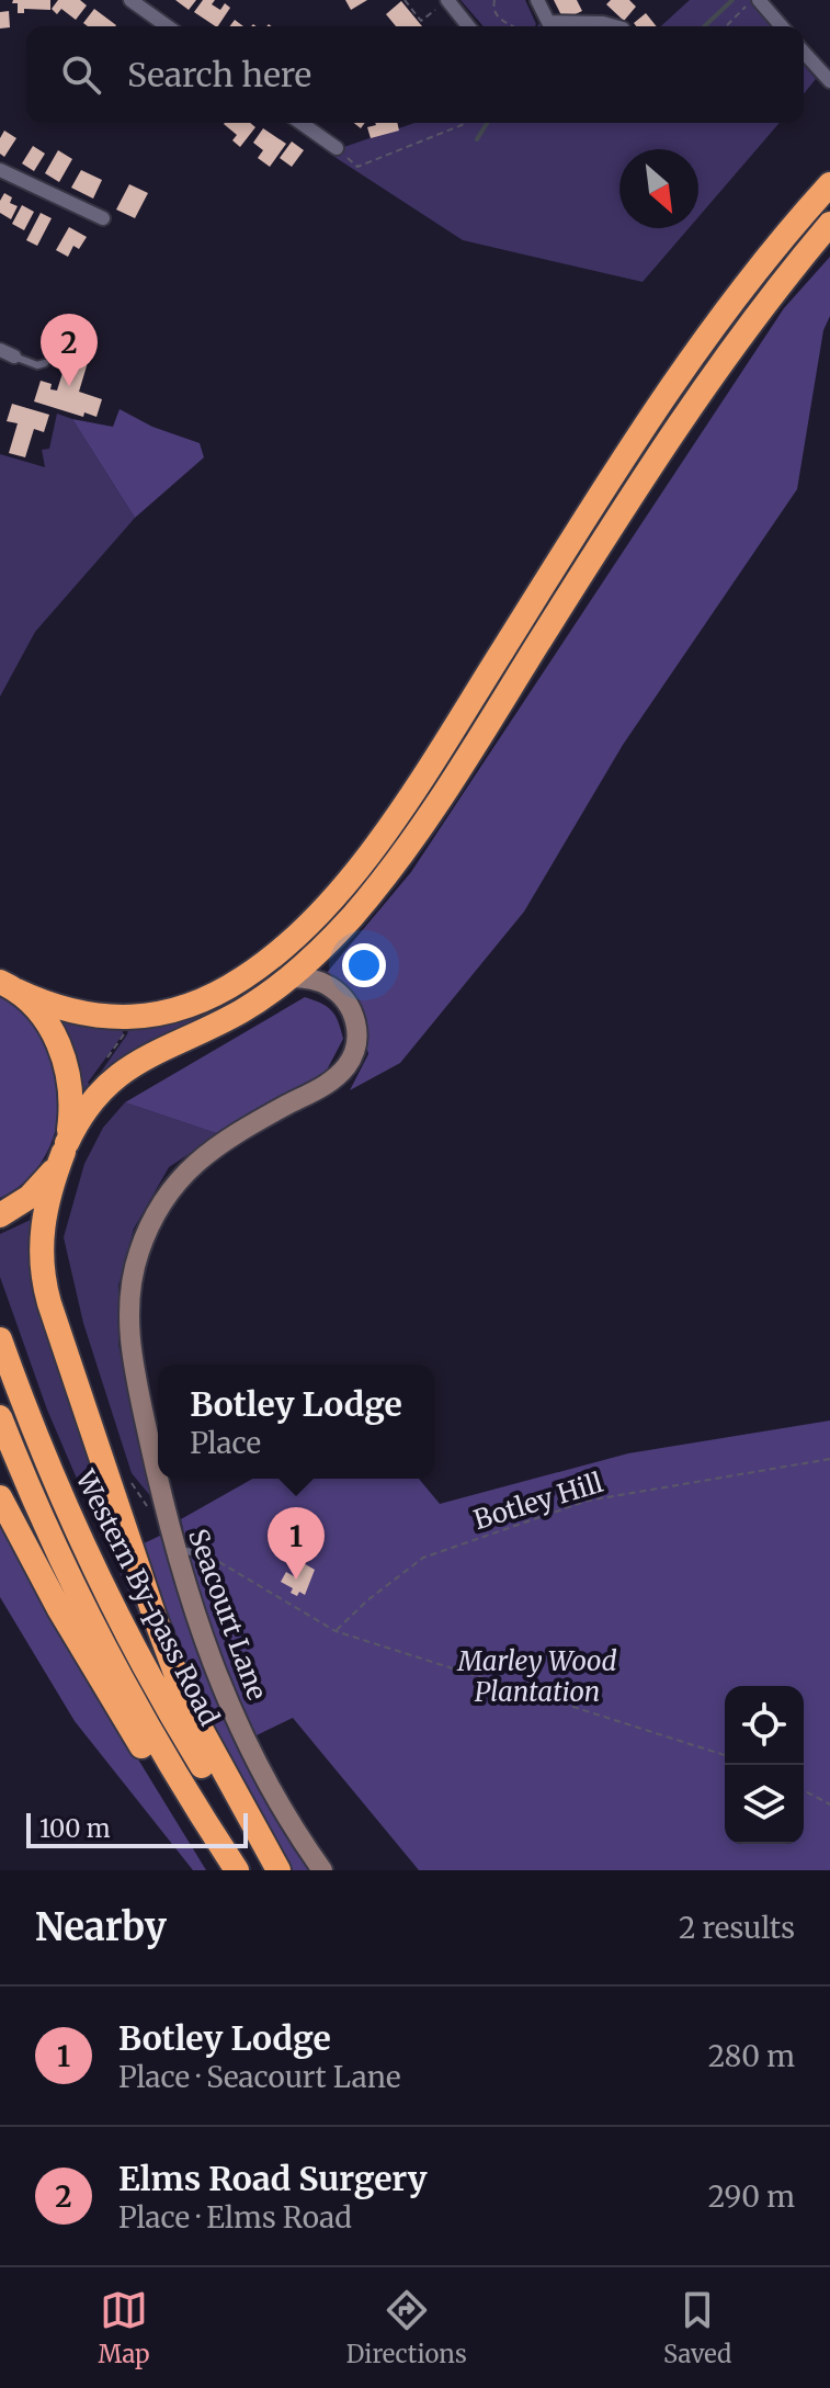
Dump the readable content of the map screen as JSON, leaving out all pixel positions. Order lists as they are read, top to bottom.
{
  "streets": {
    "highway": ["Western By-pass Road"],
    "street": ["Seacourt Lane"],
    "path": ["Botley Hill"]
  },
  "parks": ["Marley Wood Plantation"],
  "scale_bar": "100 m",
  "north": "bottom right",
  "page": {
    "search": "Search here",
    "pins": ["2", "1"],
    "popup": ["Botley Lodge", "Place"],
    "scale": "100 m",
    "heading": ["Nearby", "2 results"],
    "list": [
      {
        "mark": "1",
        "name": "Botley Lodge",
        "note": "Place · Seacourt Lane",
        "value": "280 m"
      },
      {
        "mark": "2",
        "name": "Elms Road Surgery",
        "note": "Place · Elms Road",
        "value": "290 m"
      }
    ],
    "nav": ["Map", "Directions", "Saved"]
  }
}
